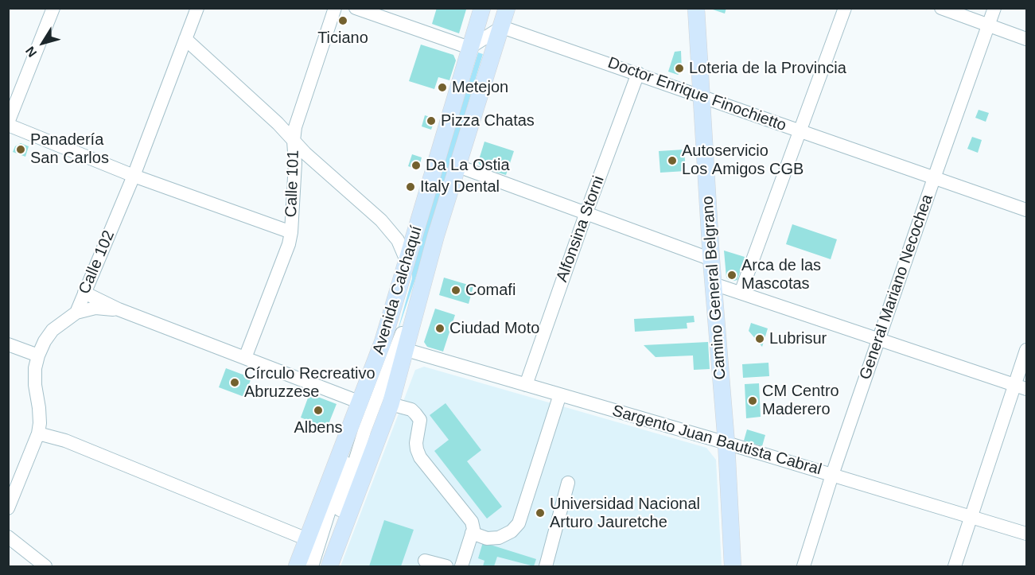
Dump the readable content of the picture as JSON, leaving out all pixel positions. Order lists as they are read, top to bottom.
{
  "streets": {
    "main road": ["Camino General Belgrano", "Avenida Calchaquí"],
    "street": [
      "Doctor Enrique Finochietto",
      "Calle 101",
      "Alfonsina Storni",
      "Calle 102",
      "General Mariano Necochea",
      "Sargento Juan Bautista Cabral"
    ]
  },
  "crossings": [
    ["Doctor Enrique Finochietto", "Alfonsina Storni"],
    ["Doctor Enrique Finochietto", "General Mariano Necochea"],
    ["Doctor Enrique Finochietto", "Camino General Belgrano"],
    ["Doctor Enrique Finochietto", "Avenida Calchaquí"],
    ["Alfonsina Storni", "Sargento Juan Bautista Cabral"],
    ["General Mariano Necochea", "Sargento Juan Bautista Cabral"],
    ["Camino General Belgrano", "Sargento Juan Bautista Cabral"],
    ["Avenida Calchaquí", "Sargento Juan Bautista Cabral"]
  ],
  "places": [
    "Ticiano",
    "Loteria de la Provincia",
    "Metejon",
    "Pizza Chatas",
    "Panadería San Carlos",
    "Autoservicio Los Amigos CGB",
    "Da La Ostia",
    "Italy Dental",
    "Arca de las Mascotas",
    "Comafi",
    "Ciudad Moto",
    "Lubrisur",
    "Círculo Recreativo Abruzzese",
    "CM Centro Maderero",
    "Albens",
    "Universidad Nacional Arturo Jauretche"
  ],
  "north": "bottom left"
}
